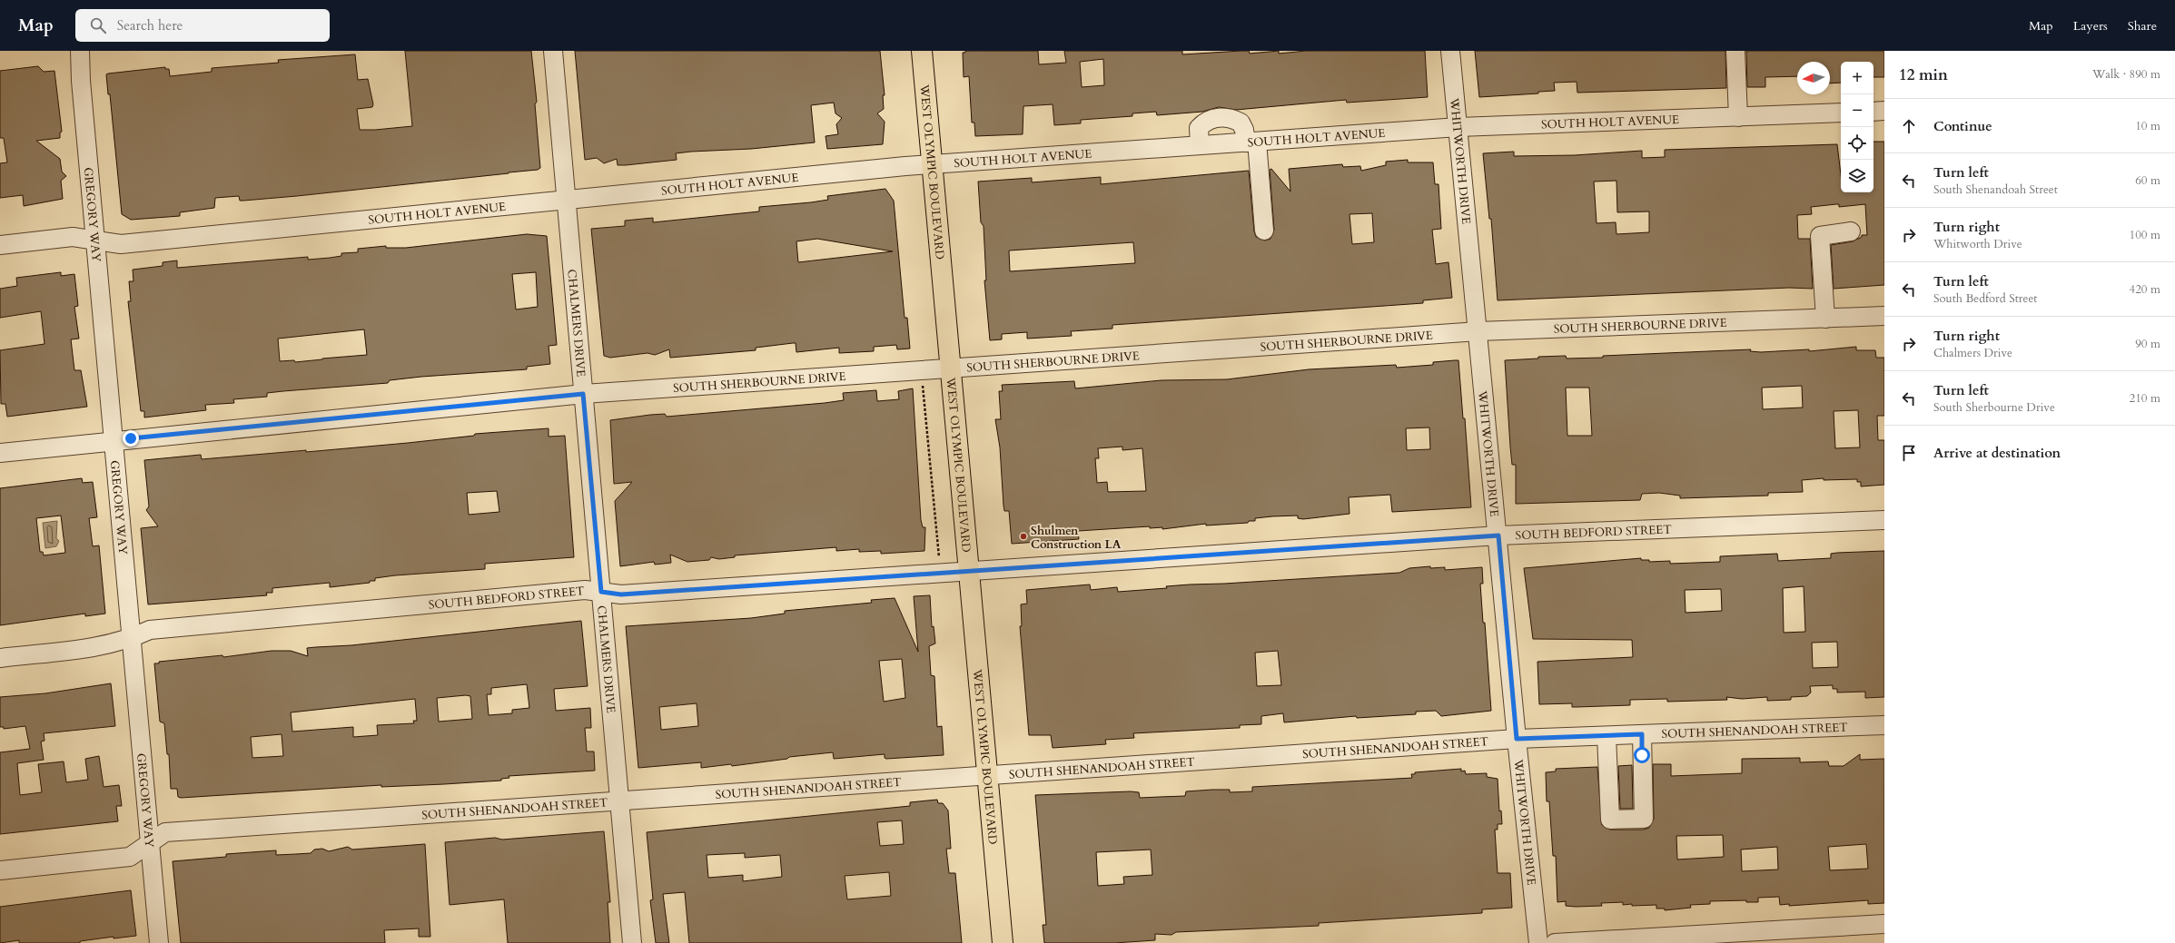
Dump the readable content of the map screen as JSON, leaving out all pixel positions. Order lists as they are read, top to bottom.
{
  "streets": {
    "main road": ["WEST OLYMPIC BOULEVARD"],
    "street": [
      "SOUTH HOLT AVENUE",
      "WHITWORTH DRIVE",
      "GREGORY WAY",
      "CHALMERS DRIVE",
      "SOUTH SHERBOURNE DRIVE",
      "SOUTH BEDFORD STREET",
      "SOUTH SHENANDOAH STREET"
    ]
  },
  "crossings": [
    ["SOUTH HOLT AVENUE", "WHITWORTH DRIVE"],
    ["SOUTH HOLT AVENUE", "WEST OLYMPIC BOULEVARD"],
    ["SOUTH HOLT AVENUE", "GREGORY WAY"],
    ["SOUTH HOLT AVENUE", "CHALMERS DRIVE"],
    ["WHITWORTH DRIVE", "SOUTH SHERBOURNE DRIVE"],
    ["WHITWORTH DRIVE", "SOUTH BEDFORD STREET"],
    ["WHITWORTH DRIVE", "SOUTH SHENANDOAH STREET"],
    ["WEST OLYMPIC BOULEVARD", "SOUTH SHERBOURNE DRIVE"],
    ["WEST OLYMPIC BOULEVARD", "SOUTH BEDFORD STREET"],
    ["WEST OLYMPIC BOULEVARD", "SOUTH SHENANDOAH STREET"],
    ["GREGORY WAY", "SOUTH SHERBOURNE DRIVE"],
    ["GREGORY WAY", "SOUTH BEDFORD STREET"],
    ["GREGORY WAY", "SOUTH SHENANDOAH STREET"],
    ["CHALMERS DRIVE", "SOUTH SHERBOURNE DRIVE"],
    ["CHALMERS DRIVE", "SOUTH BEDFORD STREET"],
    ["CHALMERS DRIVE", "SOUTH SHENANDOAH STREET"]
  ],
  "places": ["Shulmen Construction LA"],
  "north": "left",
  "page": {
    "header": "Map",
    "search": "Search here",
    "nav": ["Map", "Layers", "Share"],
    "heading": ["12 min", "Walk · 890 m"],
    "map_buttons": ["+", "−"],
    "list": [
      ["Continue", "10 m"],
      ["Turn left", "South Shenandoah Street", "60 m"],
      ["Turn right", "Whitworth Drive", "100 m"],
      ["Turn left", "South Bedford Street", "420 m"],
      ["Turn right", "Chalmers Drive", "90 m"],
      ["Turn left", "South Sherbourne Drive", "210 m"],
      "Arrive at destination"
    ]
  }
}
